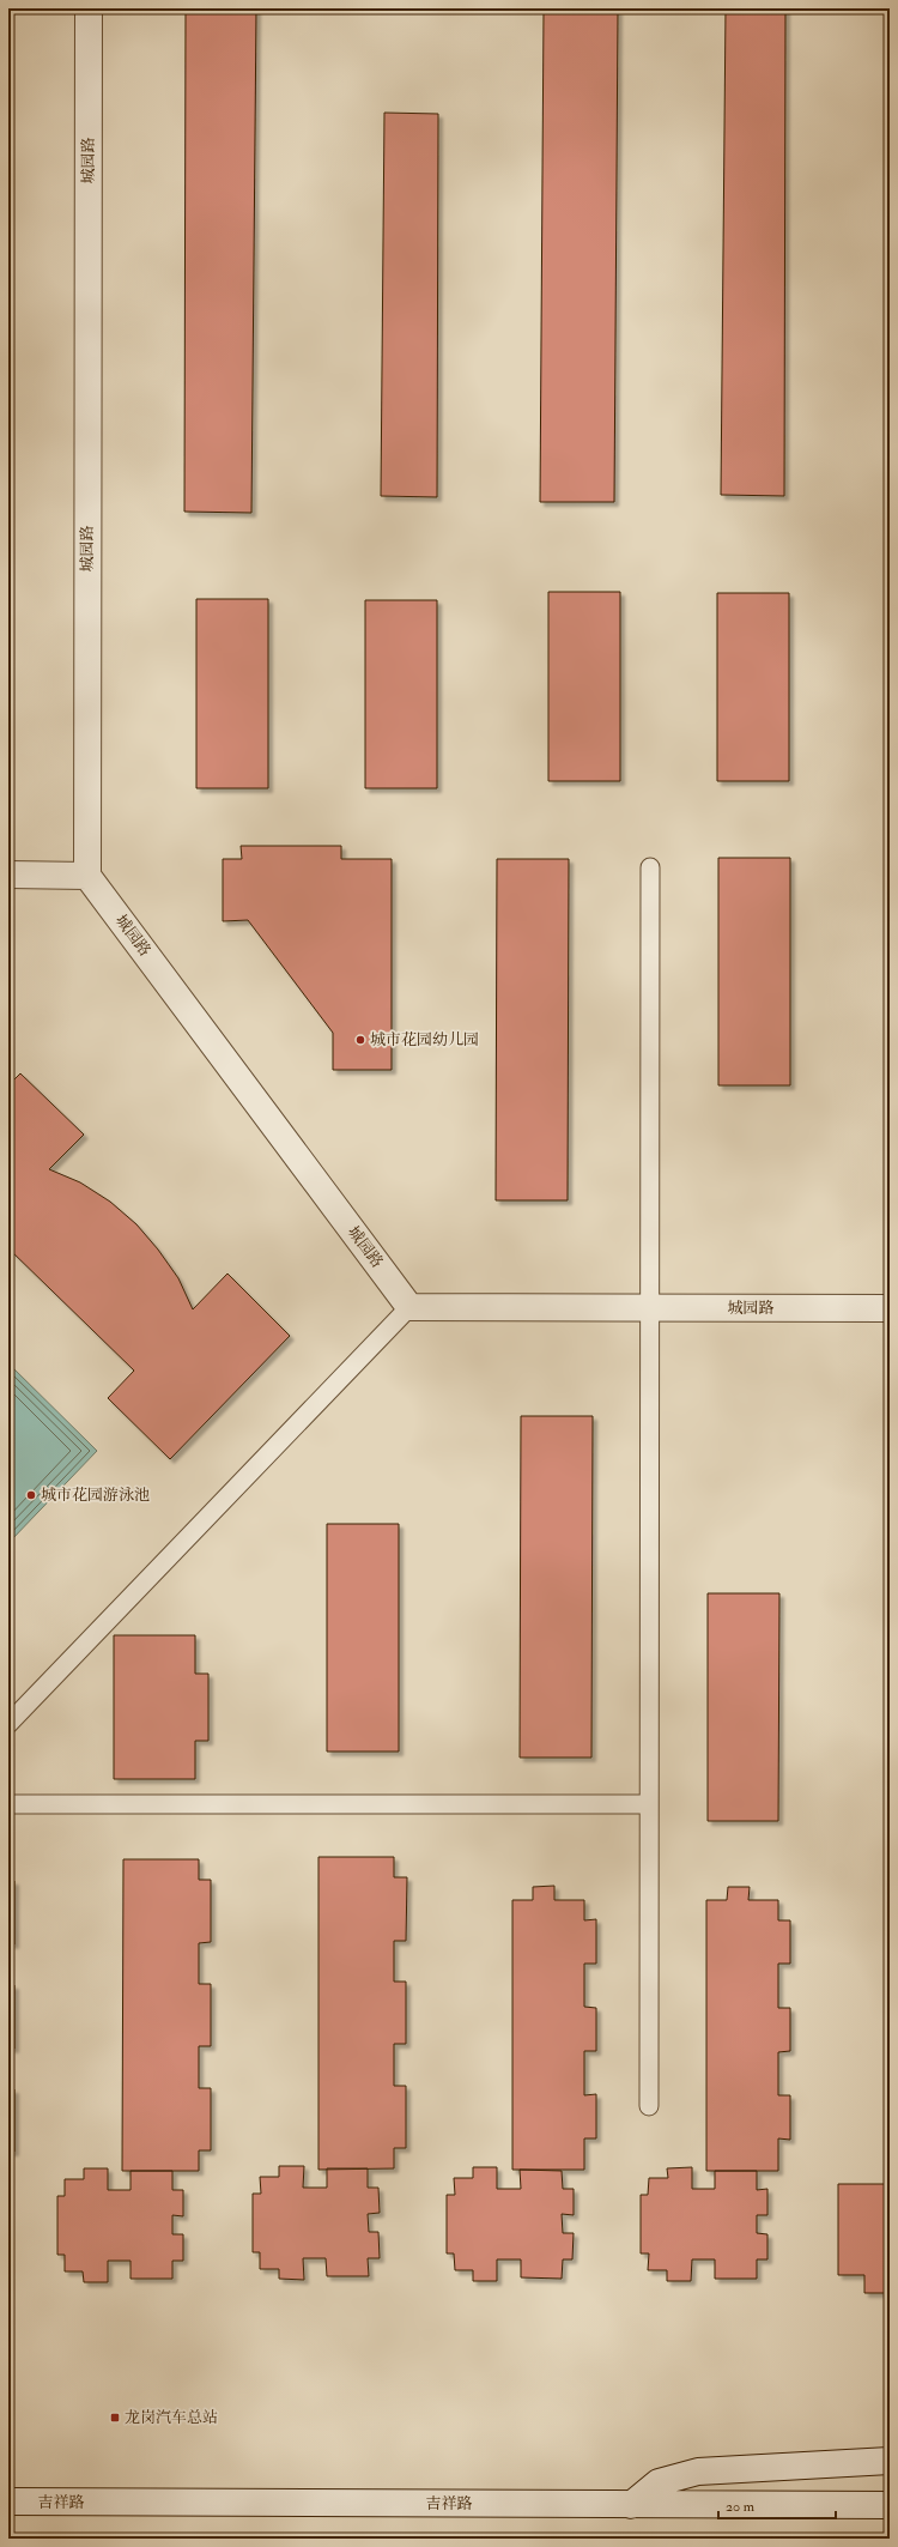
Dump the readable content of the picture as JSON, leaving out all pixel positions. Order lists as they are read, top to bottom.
{
  "streets": {
    "street": ["城园路", "吉祥路"]
  },
  "places": {
    "other": ["城市花园幼儿园", "城市花园游泳池"],
    "transit": ["龙岗汽车总站"]
  },
  "scale_bar": "20 m"
}
